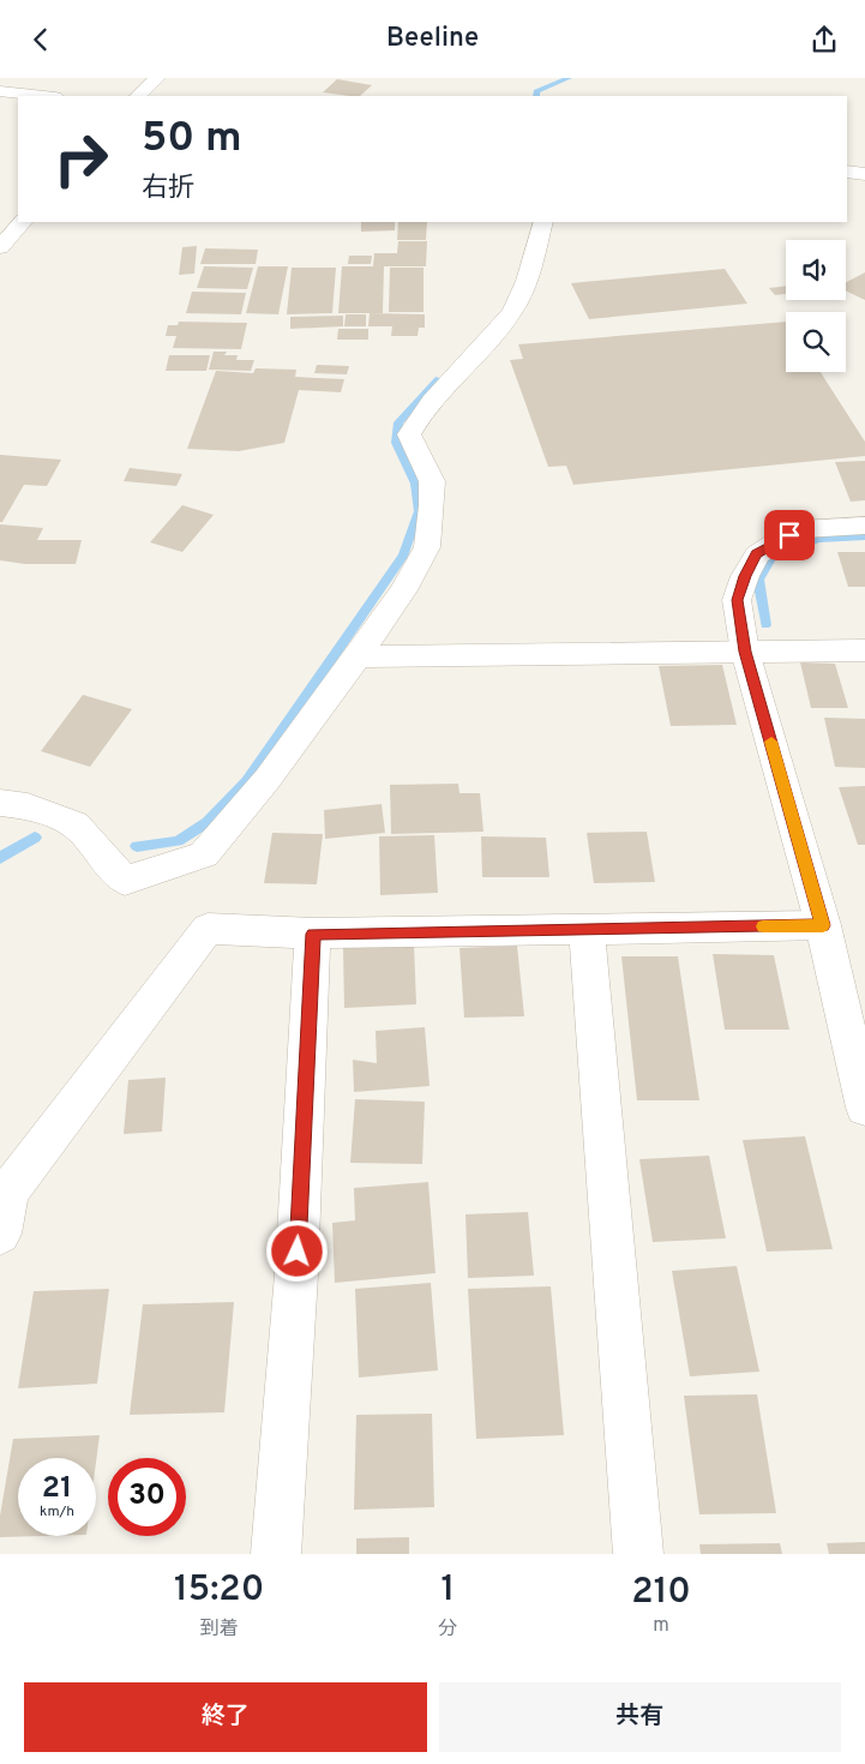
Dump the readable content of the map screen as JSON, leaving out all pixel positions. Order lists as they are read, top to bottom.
{
  "page": {
    "header": "Beeline",
    "turn": ["50 m", "右折"],
    "speed": "21 km/h",
    "limit": "30",
    "eta": [
      "15:20",
      "到着",
      "1",
      "分",
      "210",
      "m"
    ],
    "buttons": ["終了", "共有"]
  }
}
